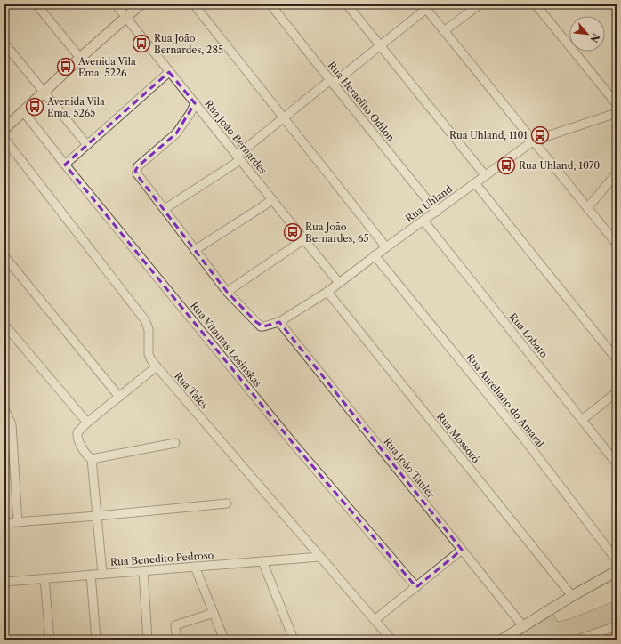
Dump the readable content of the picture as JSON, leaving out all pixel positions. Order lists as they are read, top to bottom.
{
  "streets": {
    "street": [
      "Rua Heráclito Odilon",
      "Rua João Bernardes",
      "Rua Uhland",
      "Rua Lobato",
      "Rua Vitautas Losinskas",
      "Rua Tales",
      "Rua Aureliano do Amaral",
      "Rua Mossoró",
      "Rua João Tauler",
      "Rua Benedito Pedroso"
    ]
  },
  "crossings": [
    ["Rua Heráclito Odilon", "Rua Uhland"],
    ["Rua João Bernardes", "Rua Uhland"],
    ["Rua Uhland", "Rua Lobato"],
    ["Rua Uhland", "Rua Aureliano do Amaral"],
    ["Rua Uhland", "Rua Mossoró"],
    ["Rua Uhland", "Rua João Tauler"],
    ["Rua Tales", "Rua Benedito Pedroso"]
  ],
  "places": {
    "bus stop": [
      "Rua João Bernardes, 285",
      "Avenida Vila Ema, 5226",
      "Avenida Vila Ema, 5265",
      "Rua Uhland, 1101",
      "Rua Uhland, 1070",
      "Rua João Bernardes, 65"
    ]
  },
  "north": "bottom right"
}
